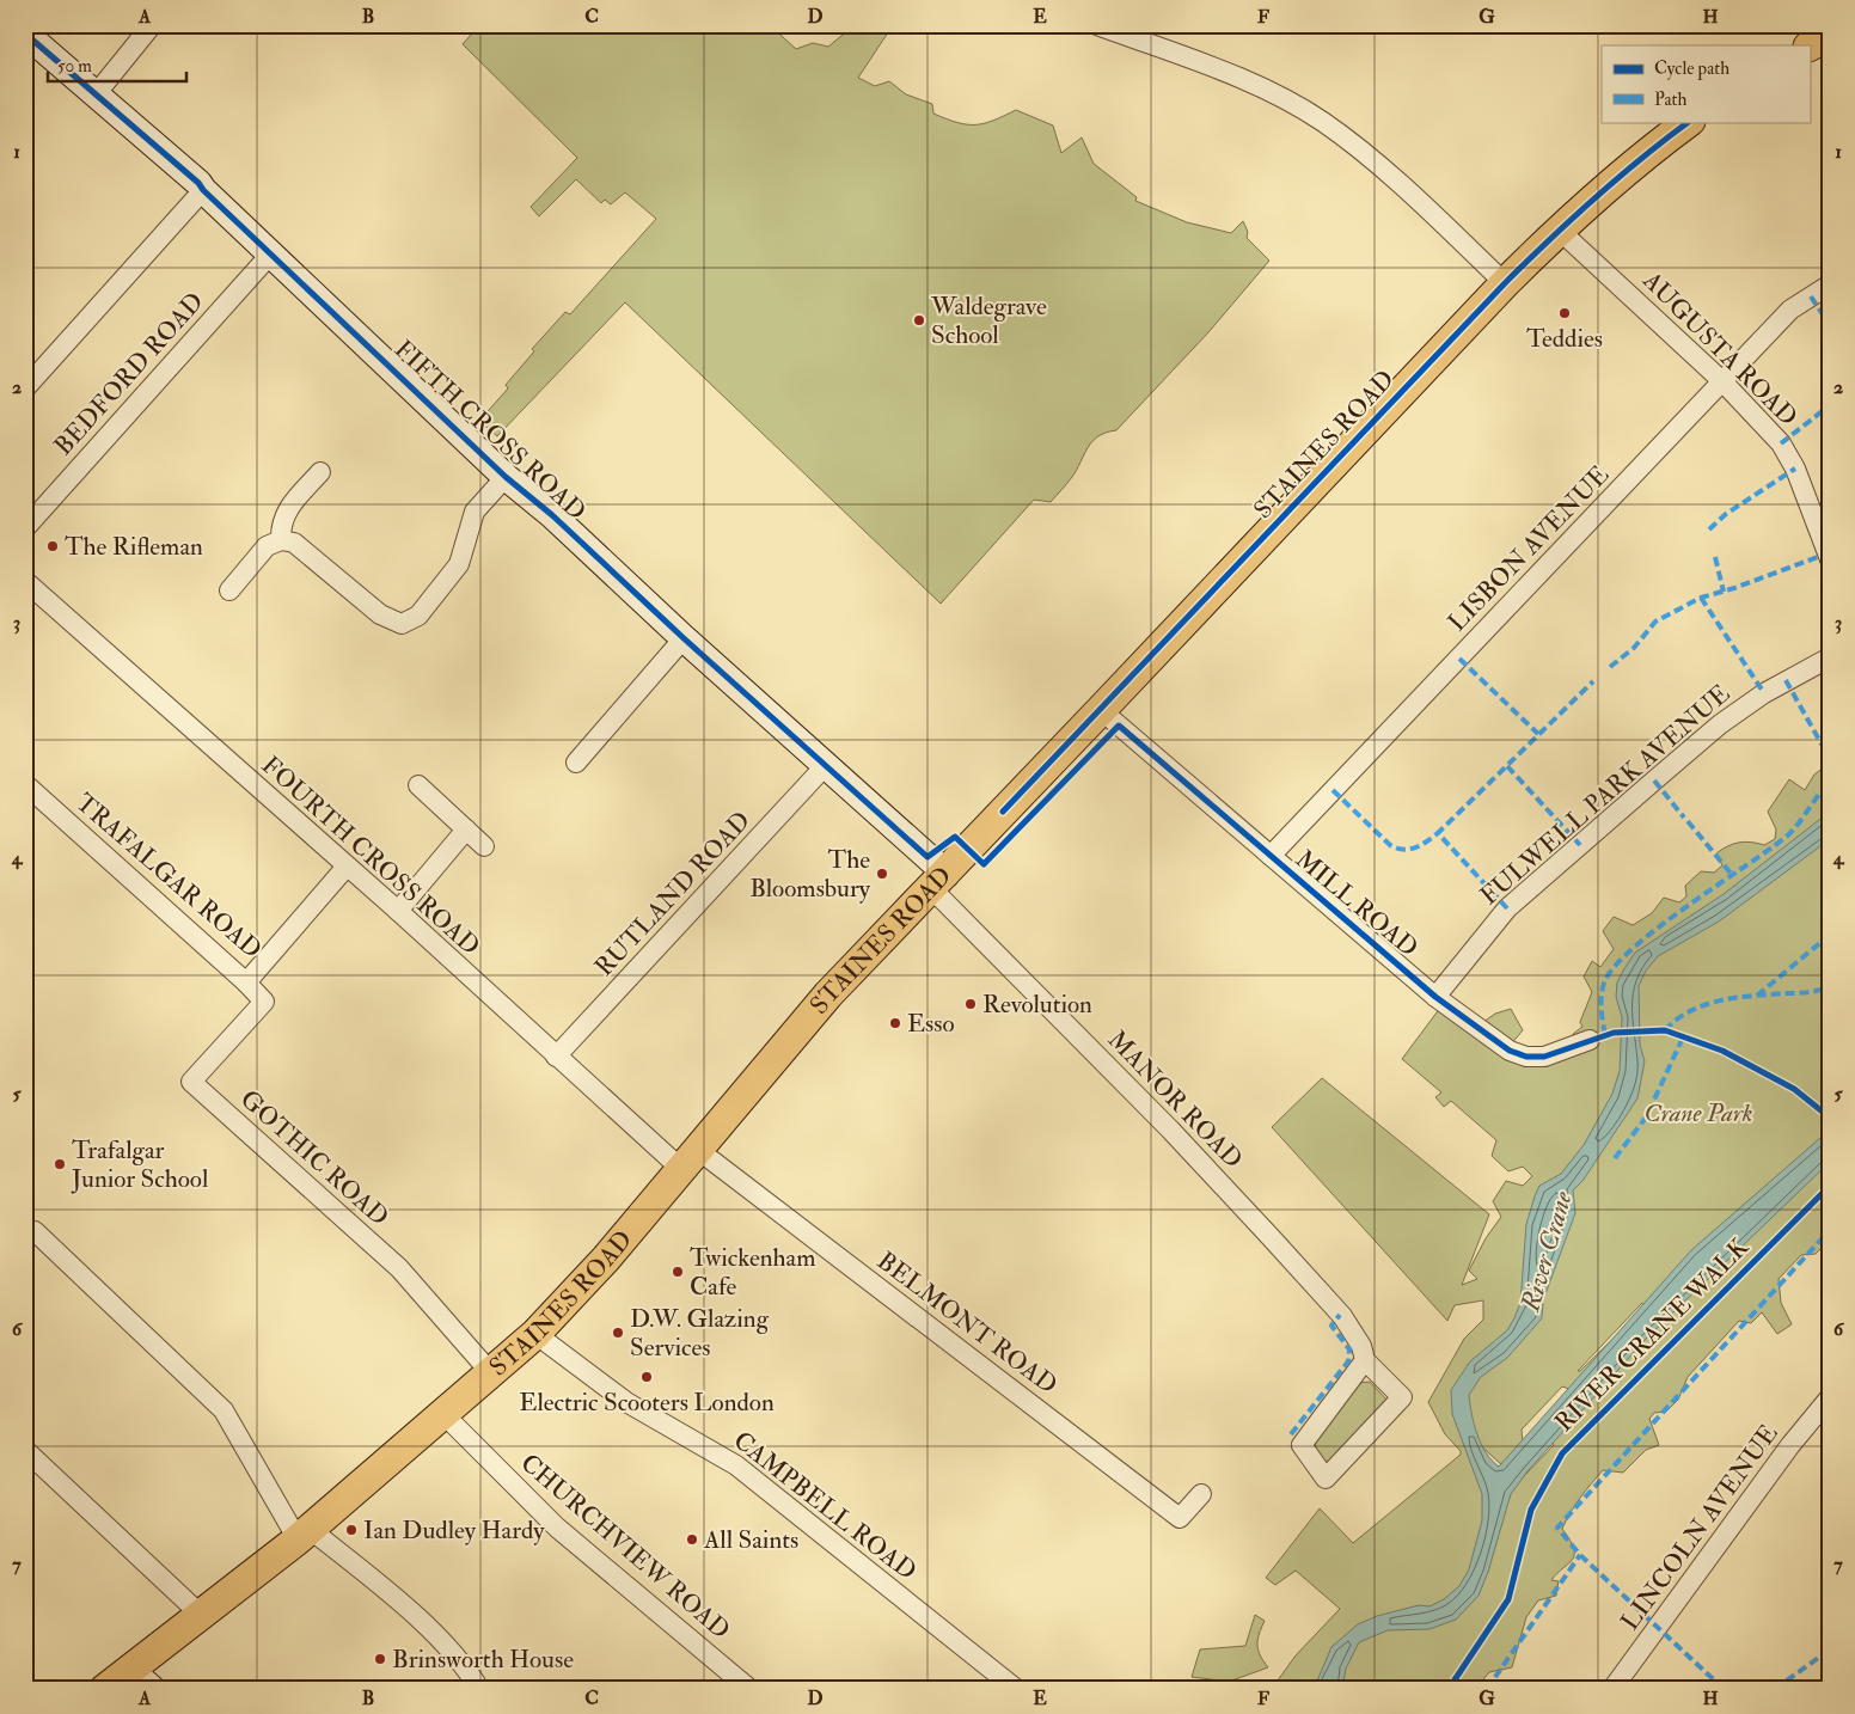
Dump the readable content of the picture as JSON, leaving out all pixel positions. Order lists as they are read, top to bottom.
{
  "streets": {
    "main road": ["STAINES ROAD"],
    "street": [
      "AUGUSTA ROAD",
      "BEDFORD ROAD",
      "FIFTH CROSS ROAD",
      "LISBON AVENUE",
      "FULWELL PARK AVENUE",
      "FOURTH CROSS ROAD",
      "TRAFALGAR ROAD",
      "RUTLAND ROAD",
      "MILL ROAD",
      "MANOR ROAD",
      "GOTHIC ROAD",
      "BELMONT ROAD",
      "CAMPBELL ROAD",
      "LINCOLN AVENUE",
      "CHURCHVIEW ROAD"
    ],
    "cycle path": ["RIVER CRANE WALK"]
  },
  "crossings": [
    ["AUGUSTA ROAD", "STAINES ROAD"],
    ["AUGUSTA ROAD", "LISBON AVENUE"],
    ["BEDFORD ROAD", "FIFTH CROSS ROAD"],
    ["FIFTH CROSS ROAD", "STAINES ROAD"],
    ["FIFTH CROSS ROAD", "RUTLAND ROAD"],
    ["FIFTH CROSS ROAD", "MANOR ROAD"],
    ["STAINES ROAD", "FOURTH CROSS ROAD"],
    ["STAINES ROAD", "MILL ROAD"],
    ["STAINES ROAD", "MANOR ROAD"],
    ["STAINES ROAD", "GOTHIC ROAD"],
    ["STAINES ROAD", "BELMONT ROAD"],
    ["STAINES ROAD", "CAMPBELL ROAD"],
    ["STAINES ROAD", "CHURCHVIEW ROAD"],
    ["LISBON AVENUE", "MILL ROAD"],
    ["FULWELL PARK AVENUE", "MILL ROAD"],
    ["FOURTH CROSS ROAD", "TRAFALGAR ROAD"],
    ["FOURTH CROSS ROAD", "RUTLAND ROAD"],
    ["FOURTH CROSS ROAD", "BELMONT ROAD"],
    ["TRAFALGAR ROAD", "GOTHIC ROAD"]
  ],
  "water": ["River Crane"],
  "parks": ["Crane Park"],
  "places": [
    "Teddies",
    "Waldegrave School",
    "The Rifleman",
    "The Bloomsbury",
    "Revolution",
    "Esso",
    "Trafalgar Junior School",
    "Twickenham Cafe",
    "D.W. Glazing Services",
    "Electric Scooters London",
    "Ian Dudley Hardy",
    "All Saints",
    "Brinsworth House"
  ],
  "legend": ["Cycle path", "Path"],
  "scale_bar": "50 m",
  "grid": {
    "columns": [
      "A",
      "B",
      "C",
      "D",
      "E",
      "F",
      "G",
      "H"
    ],
    "rows": [
      "1",
      "2",
      "3",
      "4",
      "5",
      "6",
      "7"
    ]
  }
}
